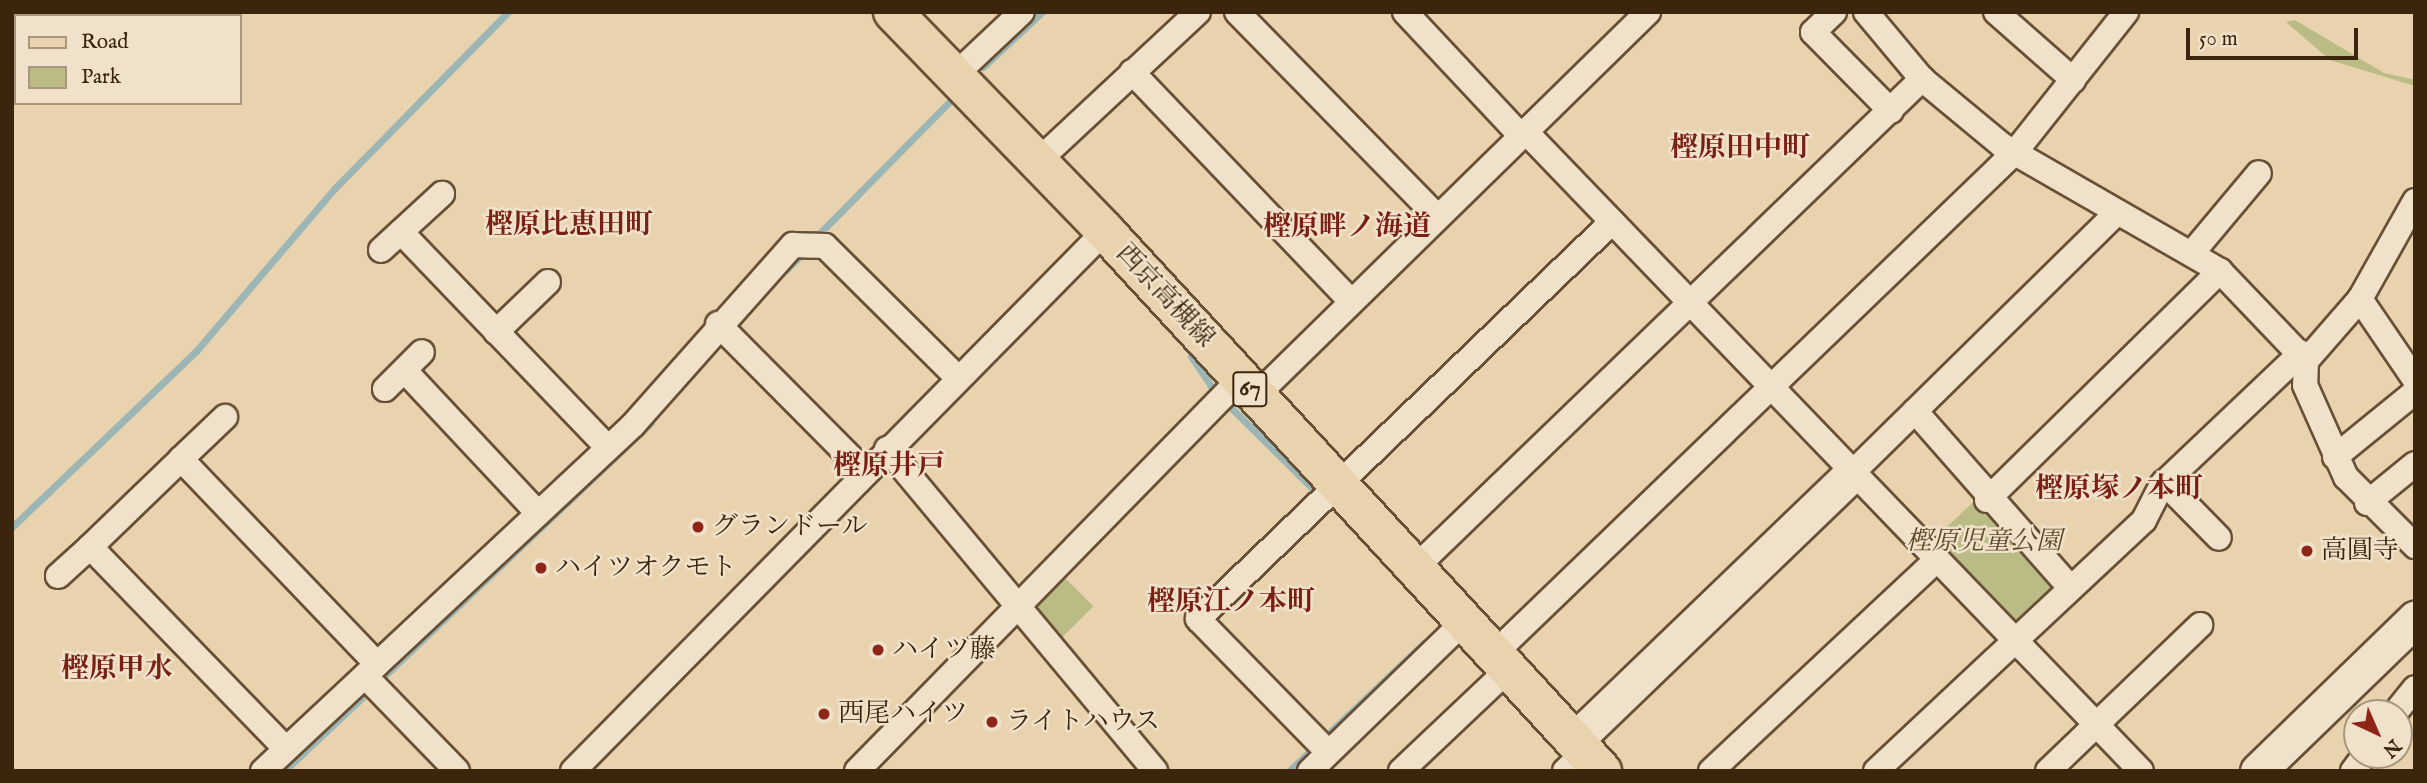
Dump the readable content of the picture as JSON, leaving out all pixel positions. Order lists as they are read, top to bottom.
{
  "streets": {
    "main road": ["西京高槻線", "67"]
  },
  "districts": [
    "樫原田中町",
    "樫原比恵田町",
    "樫原畔ノ海道",
    "樫原井戸",
    "樫原塚ノ本町",
    "樫原江ノ本町",
    "樫原甲水"
  ],
  "parks": ["樫原児童公園"],
  "places": [
    "グランドール",
    "高圓寺",
    "ハイツオクモト",
    "ハイツ藤",
    "西尾ハイツ",
    "ライトハウス"
  ],
  "legend": ["Road", "Park"],
  "scale_bar": "50 m",
  "north": "bottom right"
}
